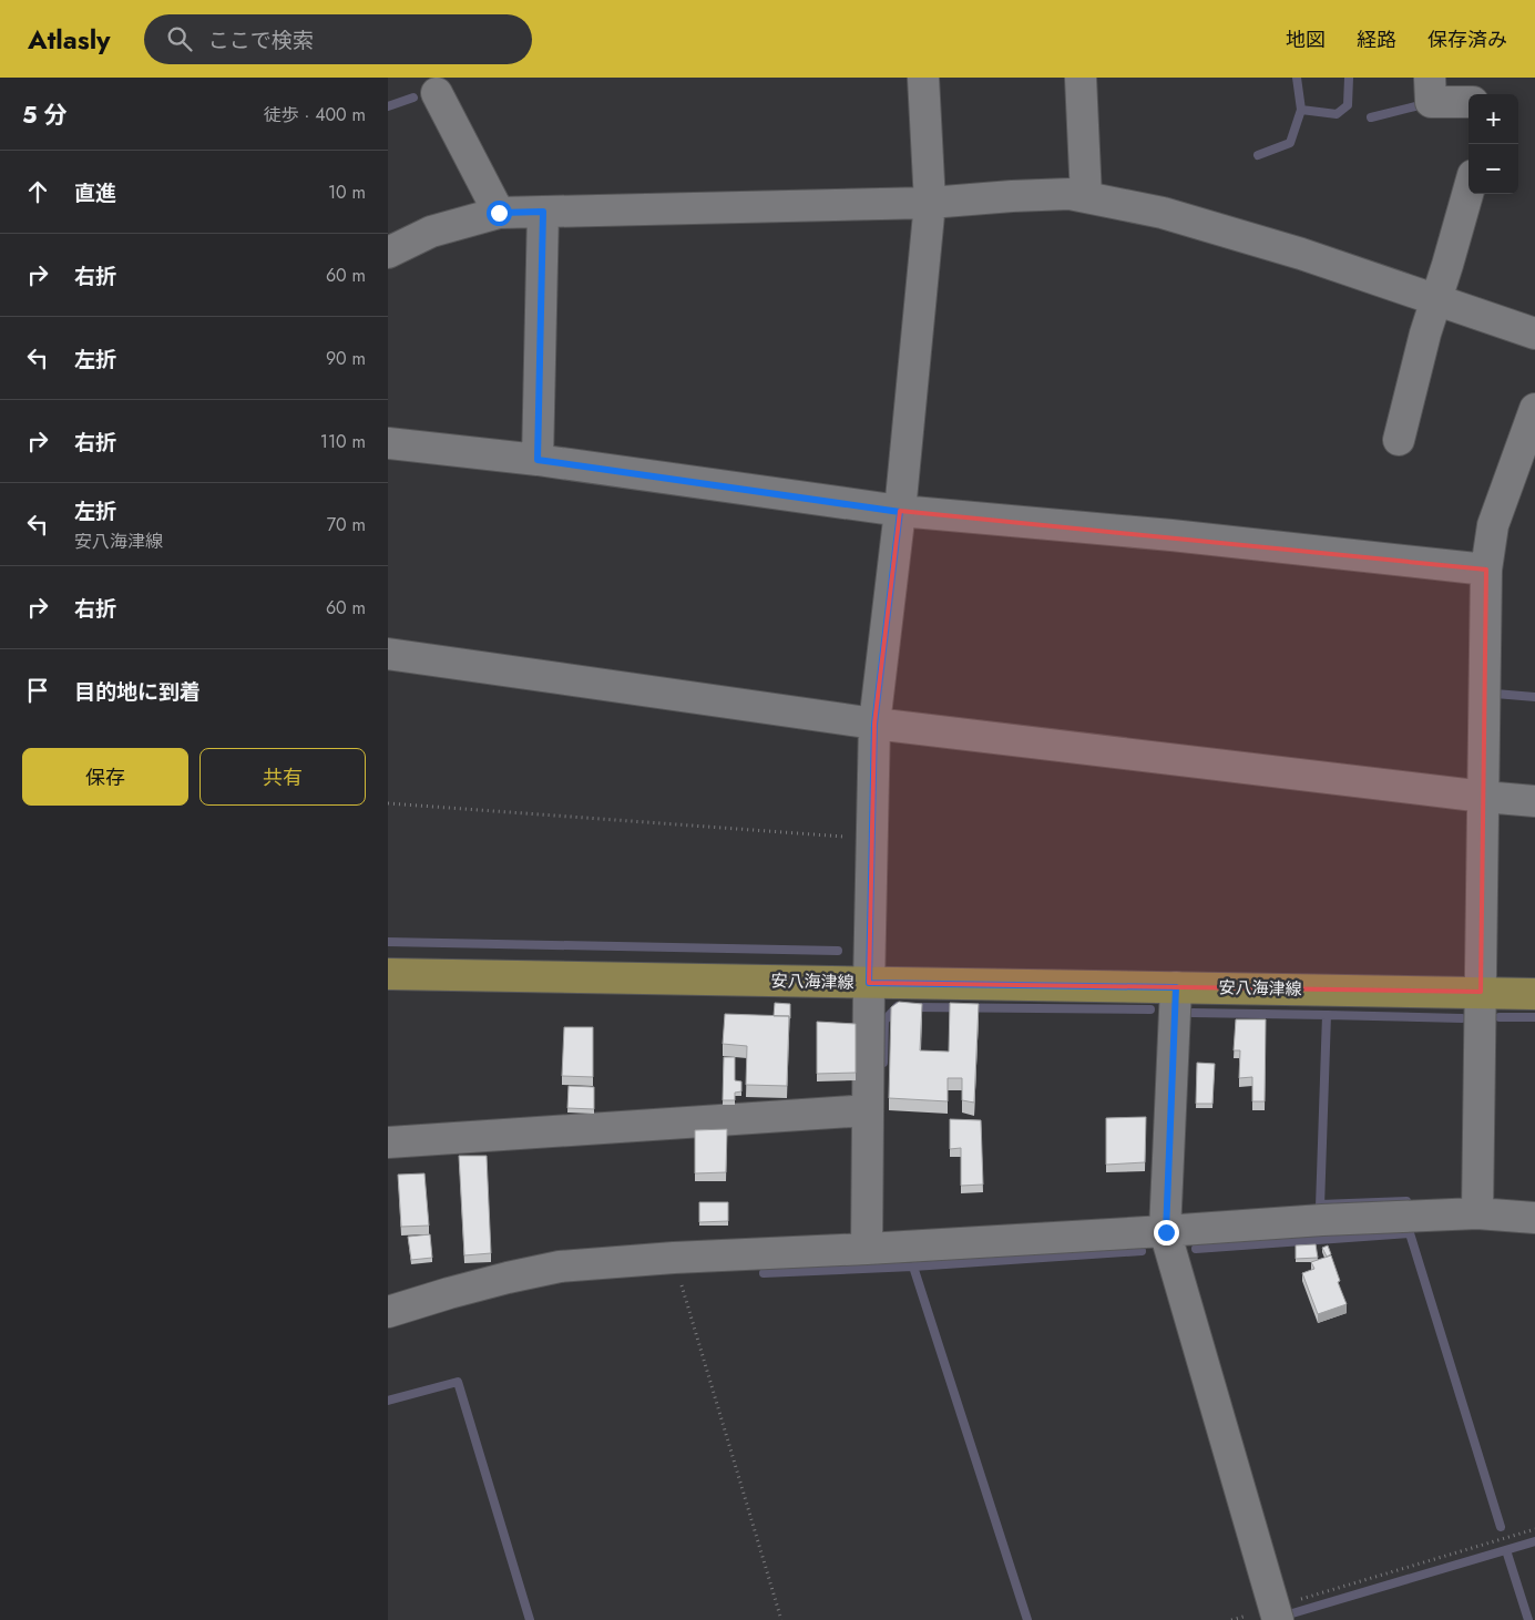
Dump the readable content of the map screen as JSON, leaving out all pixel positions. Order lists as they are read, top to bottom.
{
  "streets": {
    "main road": ["安八海津線"]
  },
  "page": {
    "header": "Atlasly",
    "search": "ここで検索",
    "nav": ["地図", "経路", "保存済み"],
    "heading": ["5 分", "徒歩 · 400 m"],
    "map_buttons": ["+", "−"],
    "list": [
      ["直進", "10 m"],
      ["右折", "60 m"],
      ["左折", "90 m"],
      ["右折", "110 m"],
      ["左折", "安八海津線", "70 m"],
      ["右折", "60 m"],
      "目的地に到着"
    ],
    "buttons": ["保存", "共有"]
  }
}
